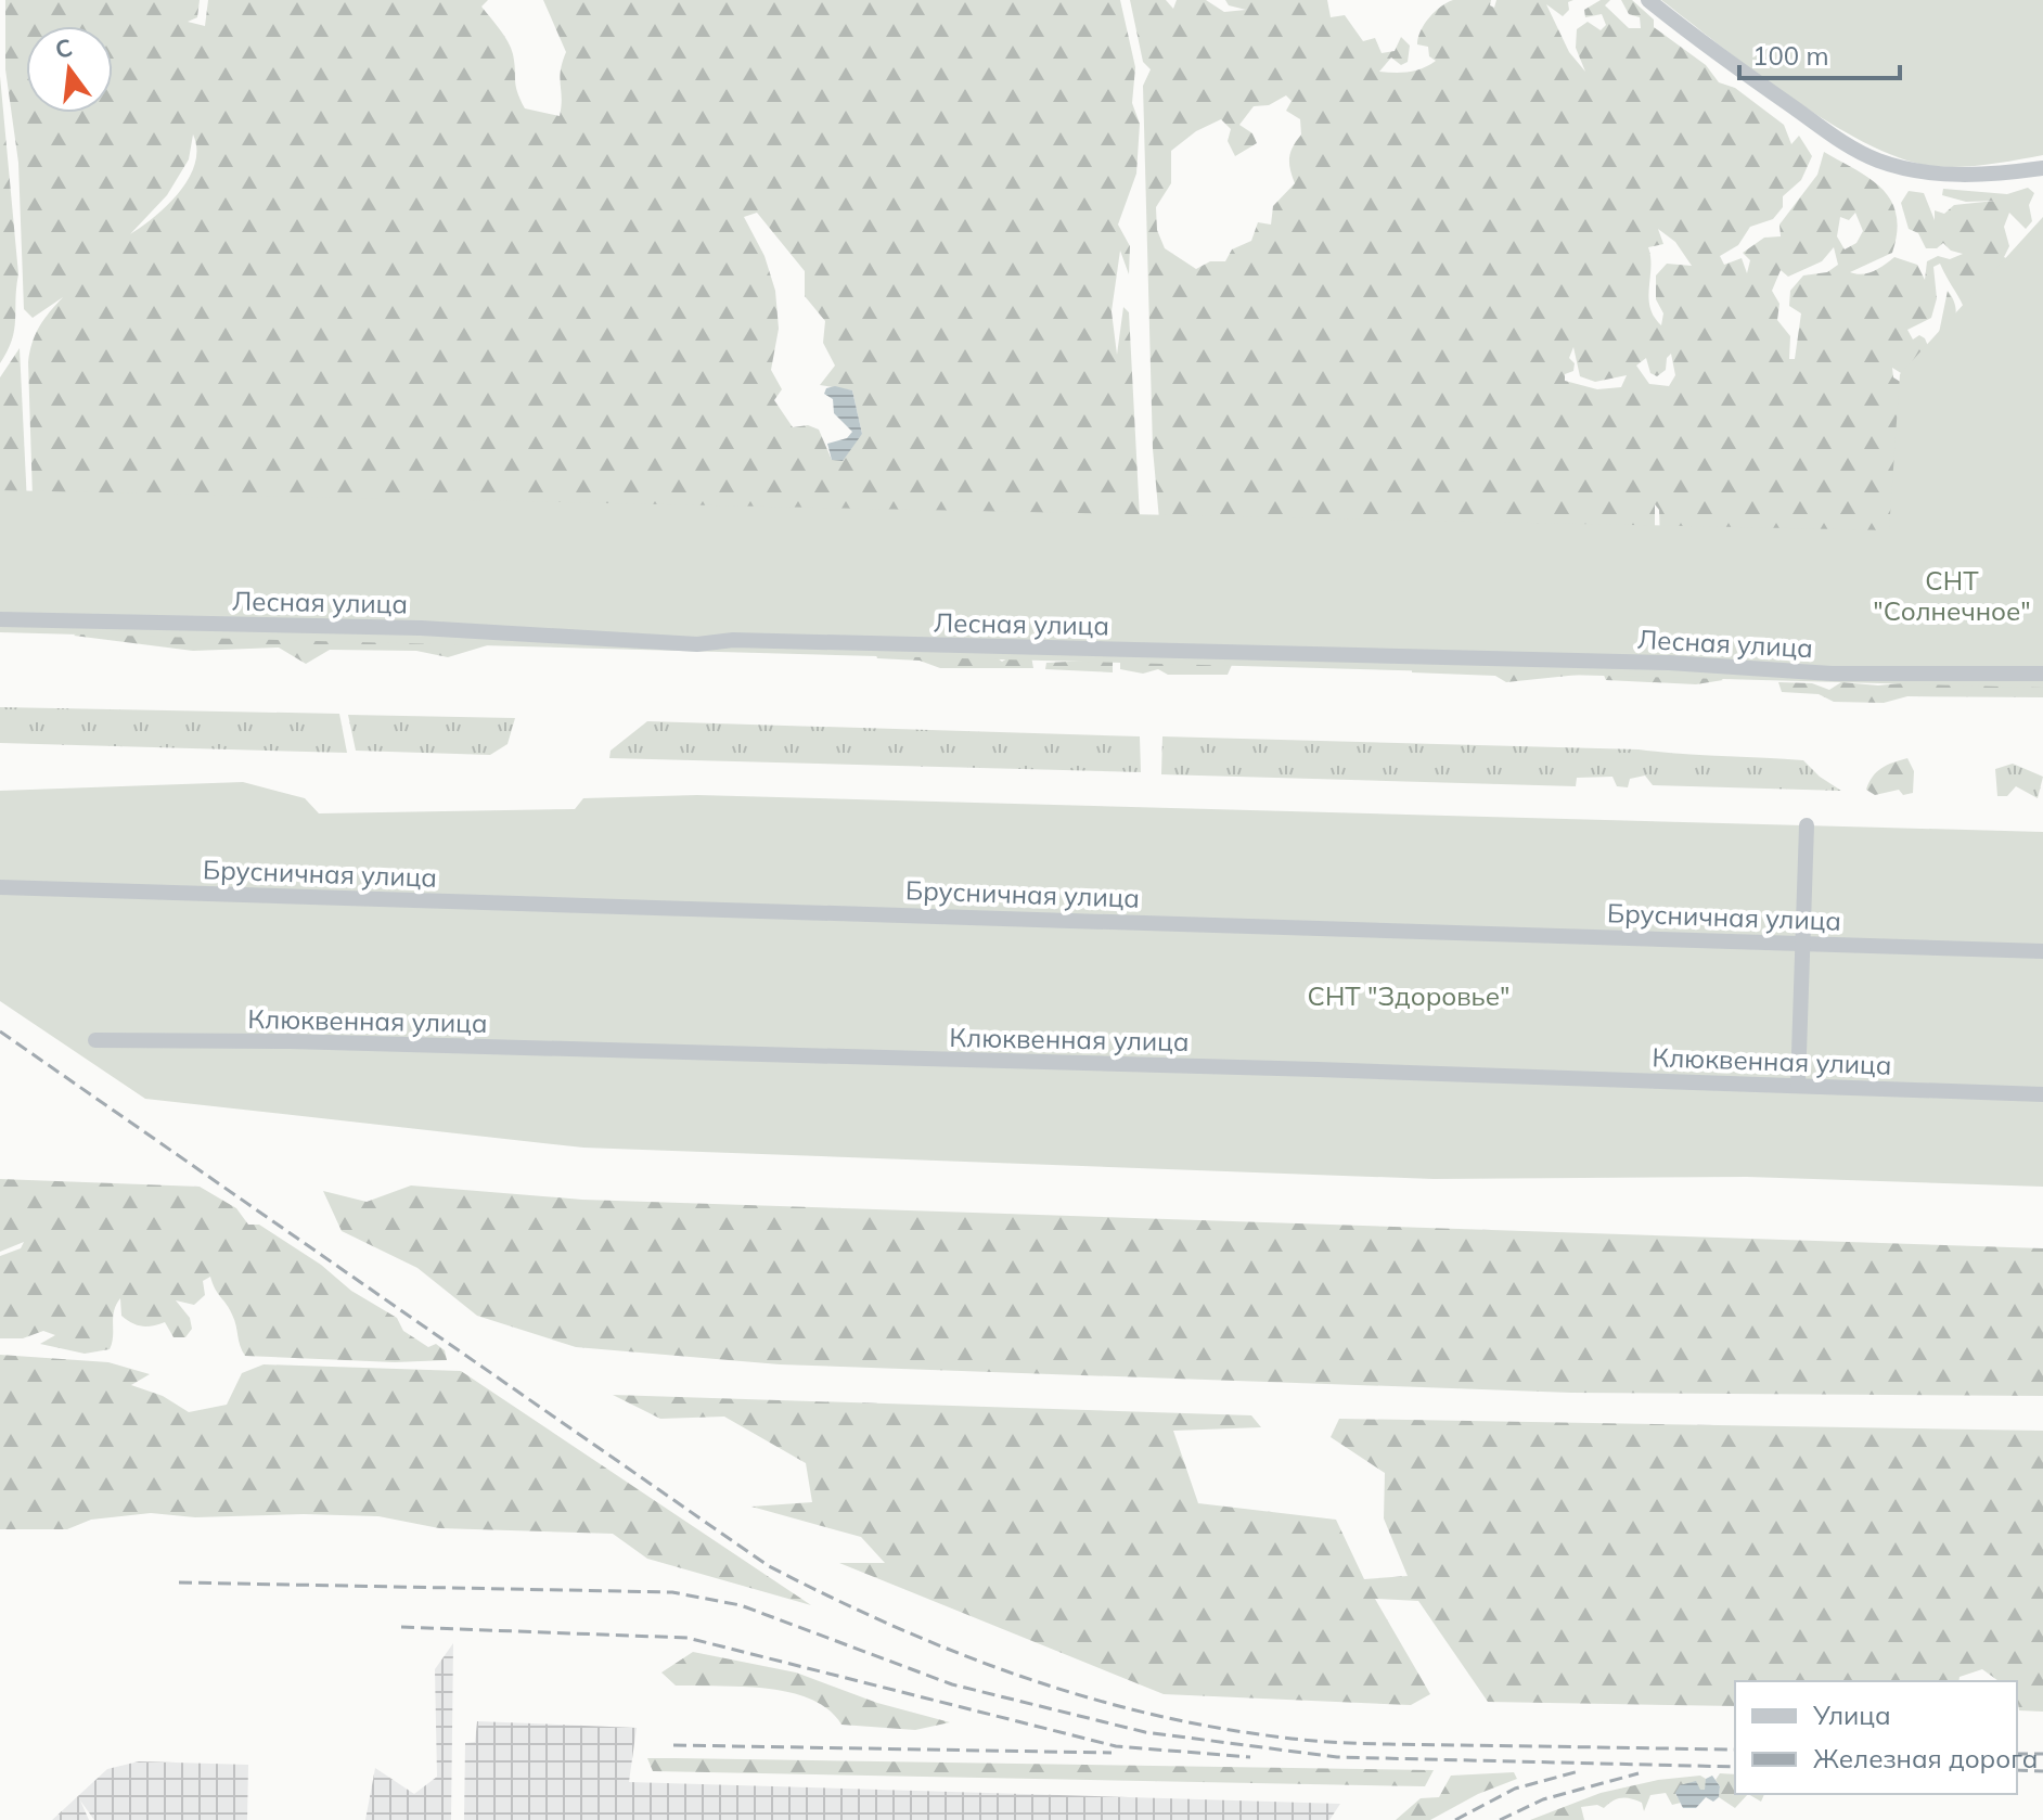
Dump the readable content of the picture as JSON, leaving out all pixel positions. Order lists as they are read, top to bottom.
{
  "streets": {
    "street": ["Лесная улица", "Брусничная улица", "Клюквенная улица"]
  },
  "parks": ["СНТ \"Солнечное\"", "СНТ \"Здоровье\""],
  "legend": ["Улица", "Железная дорога"],
  "scale_bar": "100 m",
  "north": "top"
}
